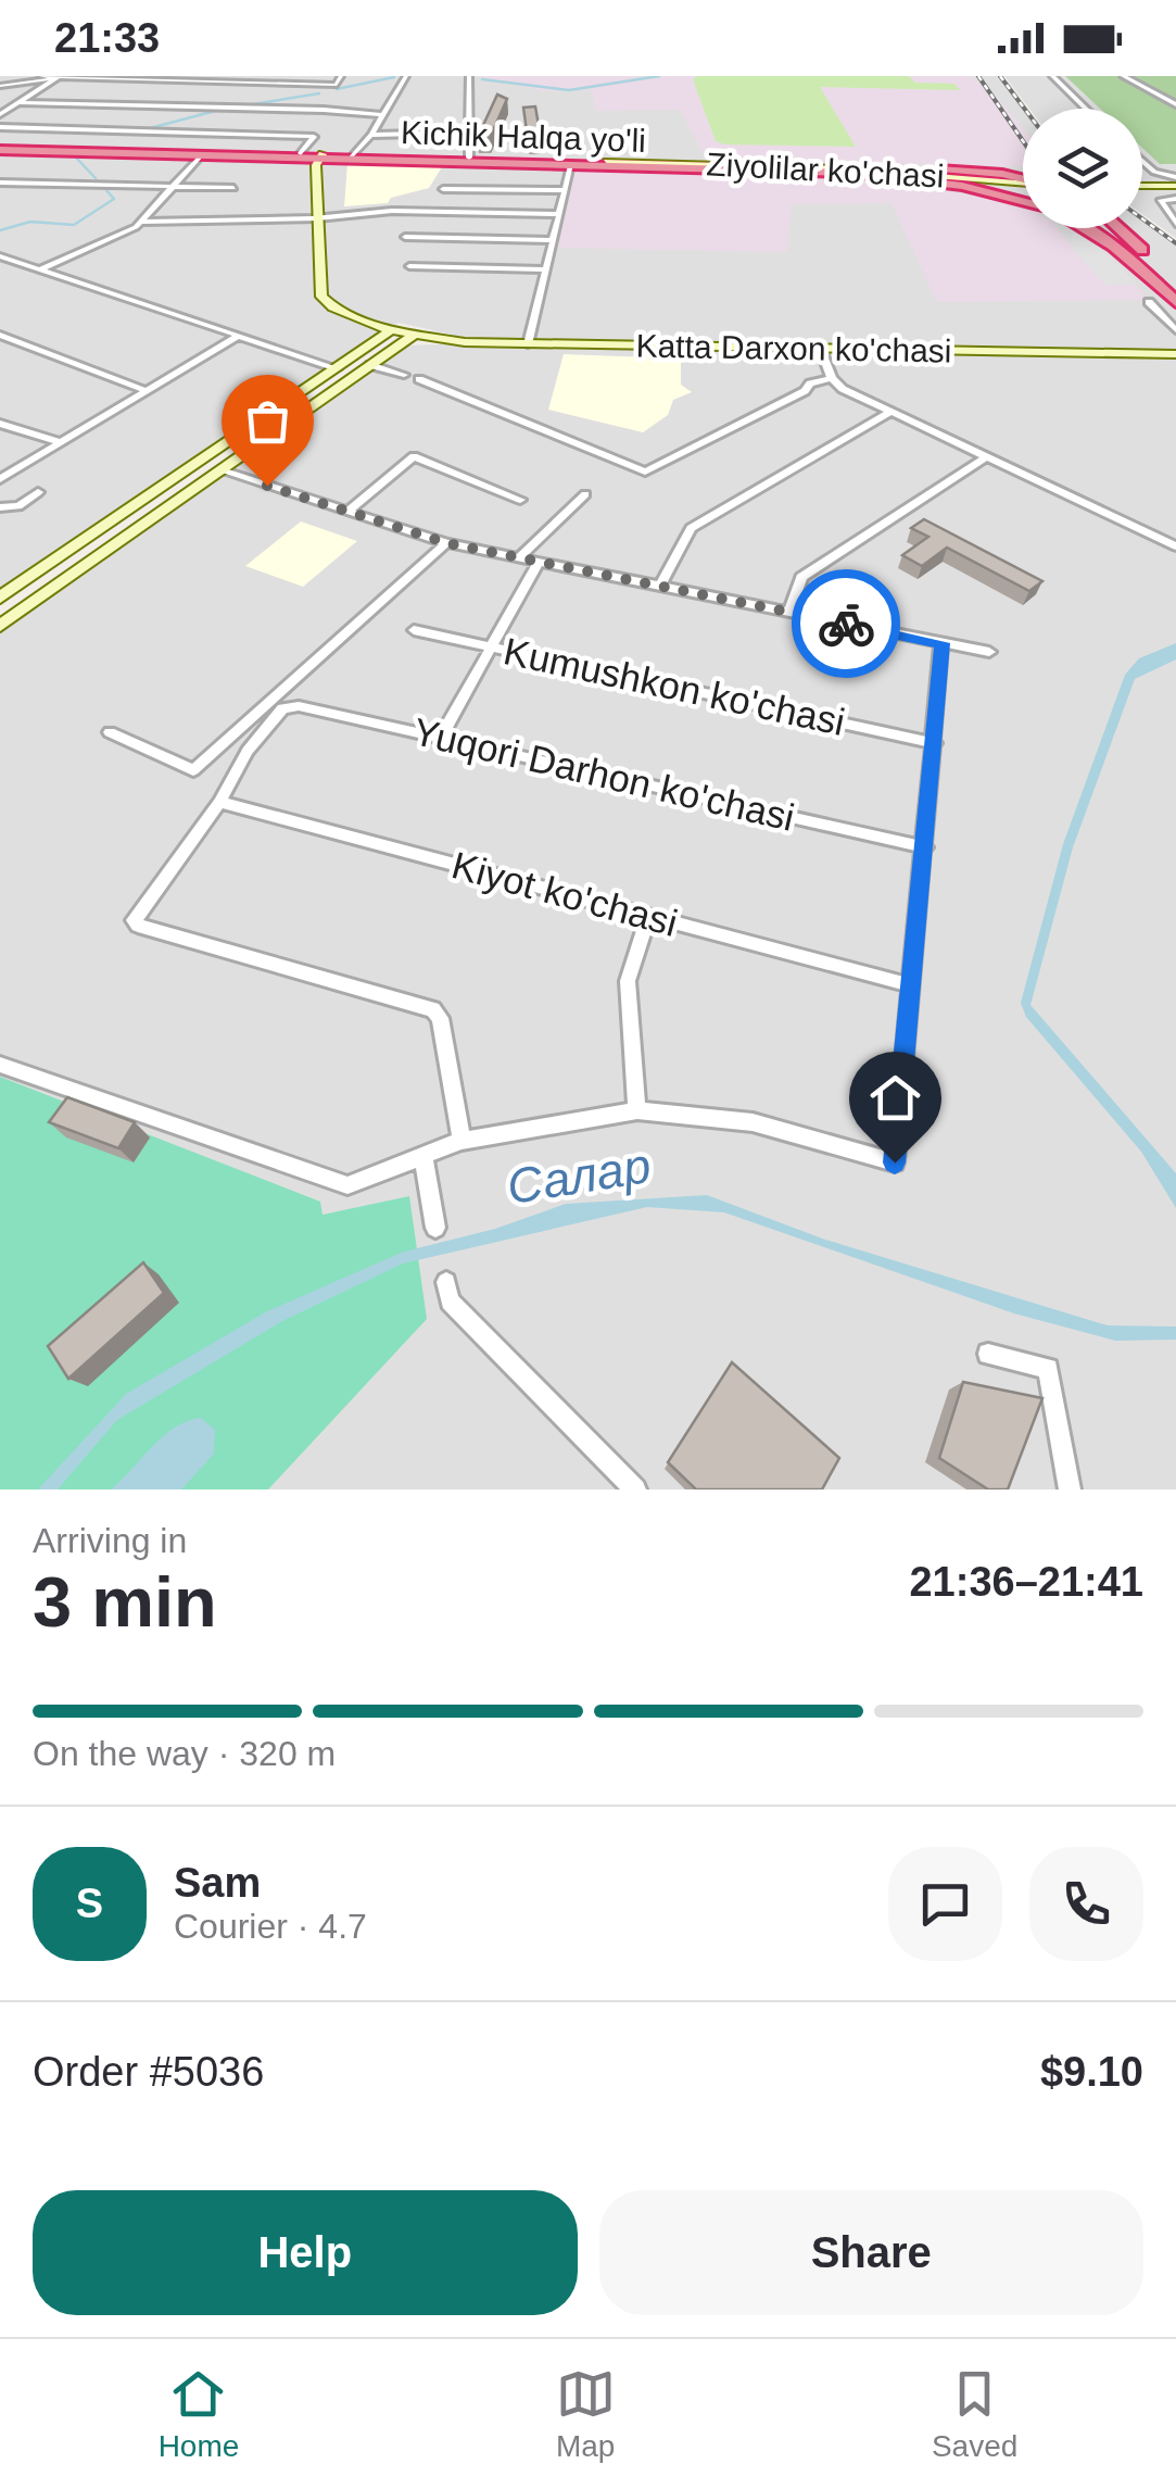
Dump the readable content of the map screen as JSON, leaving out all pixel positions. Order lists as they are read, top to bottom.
{
  "streets": {
    "highway": ["Kichik Halqa yo'li"],
    "main road": ["Ziyolilar ko'chasi", "Katta Darxon ko'chasi"],
    "street": ["Kumushkon ko'chasi", "Yuqori Darhon ko'chasi", "Kiyot ko'chasi"]
  },
  "crossings": [
    ["Kichik Halqa yo'li", "Ziyolilar ko'chasi"],
    ["Yuqori Darhon ko'chasi", "Kiyot ko'chasi"]
  ],
  "water": ["Салар"],
  "page": {
    "status": "21:33",
    "heading": ["3 min", "Arriving in", "21:36–21:41"],
    "panel": [
      "Sam",
      "Courier · 4.7",
      "Order #5036",
      "$9.10"
    ],
    "bar": "On the way · 320 m",
    "round": "S",
    "buttons": ["Help", "Share"],
    "tabs": ["Home", "Map", "Saved"]
  }
}
